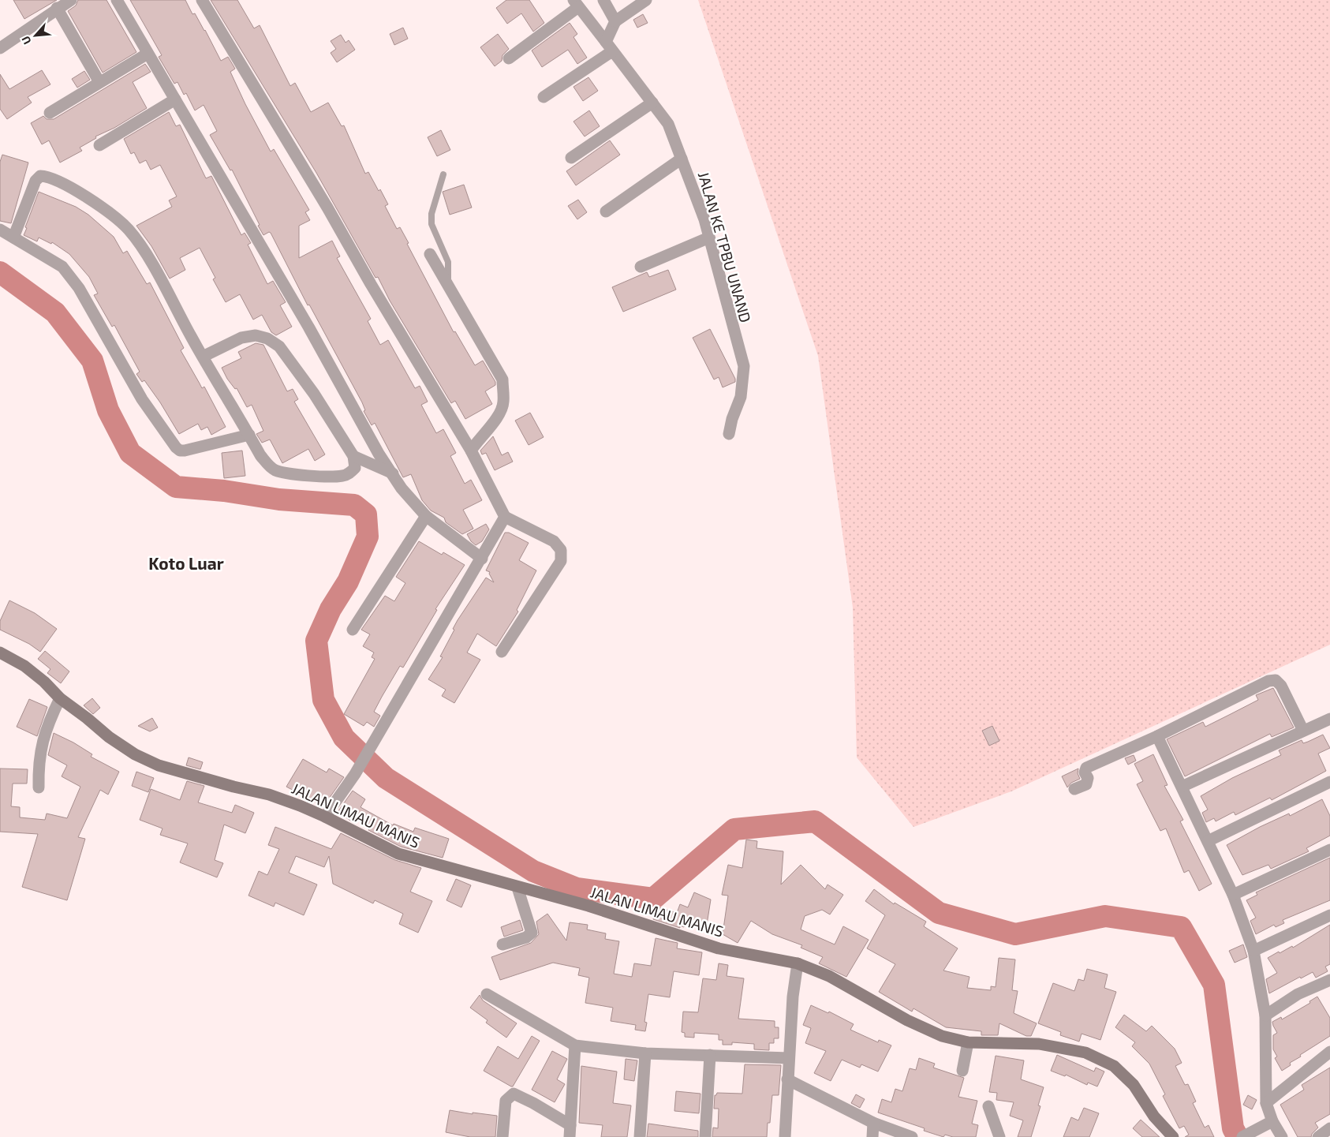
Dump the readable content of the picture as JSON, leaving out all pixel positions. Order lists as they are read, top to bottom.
{
  "streets": {
    "street": ["JALAN KE TPBU UNAND", "JALAN LIMAU MANIS"]
  },
  "districts": ["Koto Luar"],
  "north": "bottom left"
}
